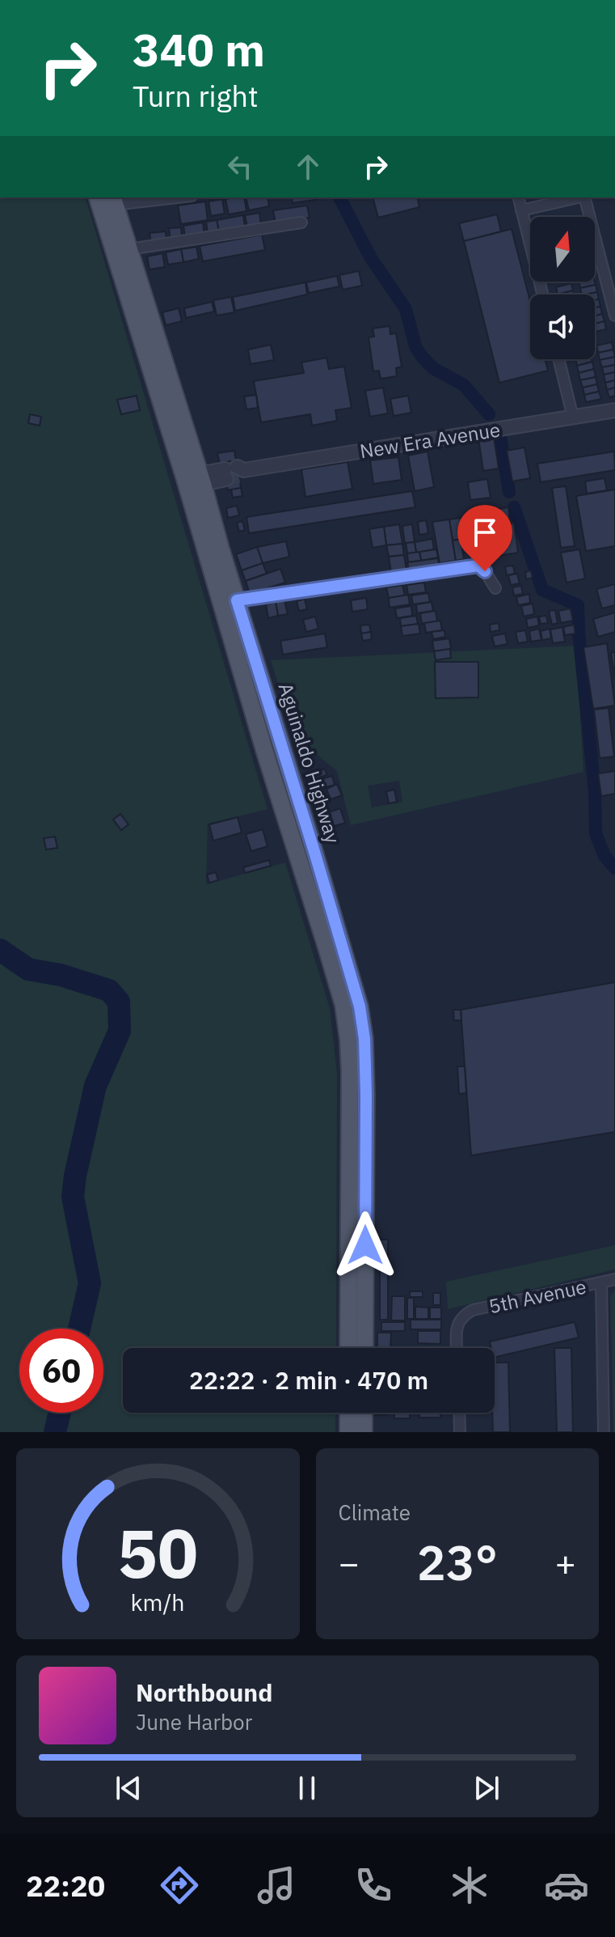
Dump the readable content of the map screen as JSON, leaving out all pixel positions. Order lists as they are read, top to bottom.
{
  "streets": {
    "main road": ["Aguinaldo Highway"],
    "street": ["New Era Avenue", "5th Avenue"]
  },
  "crossings": [
    ["New Era Avenue", "Aguinaldo Highway"]
  ],
  "north": "top",
  "page": {
    "turn": ["340 m", "Turn right"],
    "limit": "60",
    "trip": "22:22 · 2 min · 470 m",
    "tile": "Climate",
    "heat": ["−", "23°", "+"],
    "song": ["Northbound", "June Harbor"],
    "tabs": "22:20",
    "gauge": ["50", "km/h"]
  }
}
